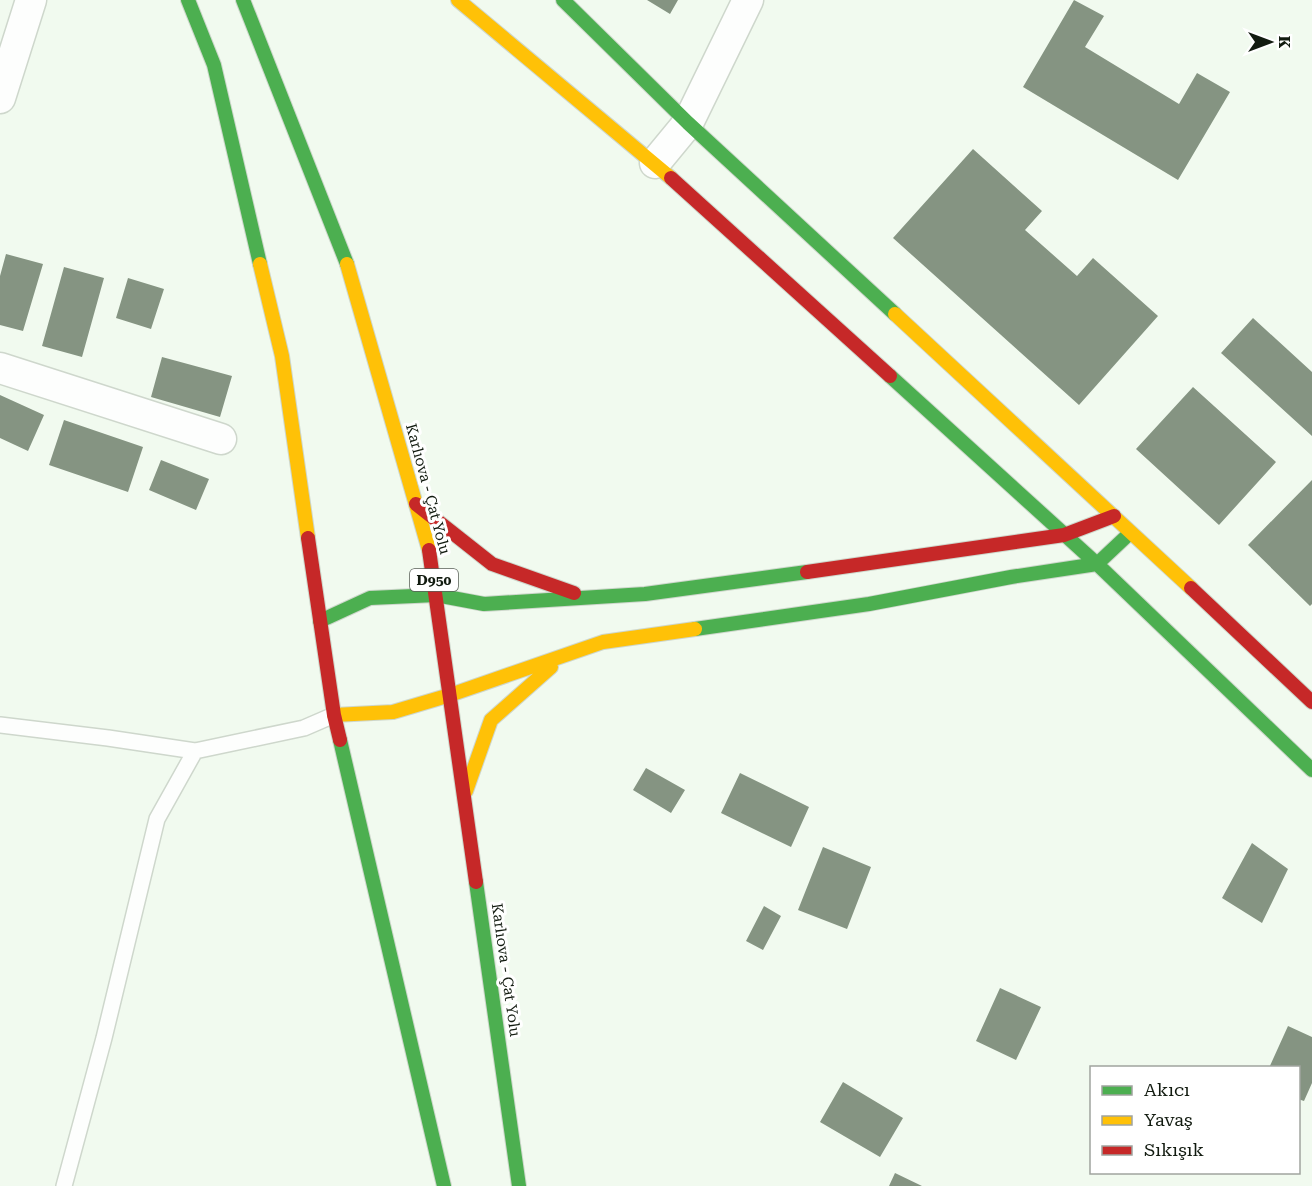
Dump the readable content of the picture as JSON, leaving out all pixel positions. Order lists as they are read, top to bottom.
{
  "streets": {
    "main road": ["Karlıova - Çat Yolu", "D950"]
  },
  "legend": ["Akıcı", "Yavaş", "Sıkışık"],
  "north": "right"
}
